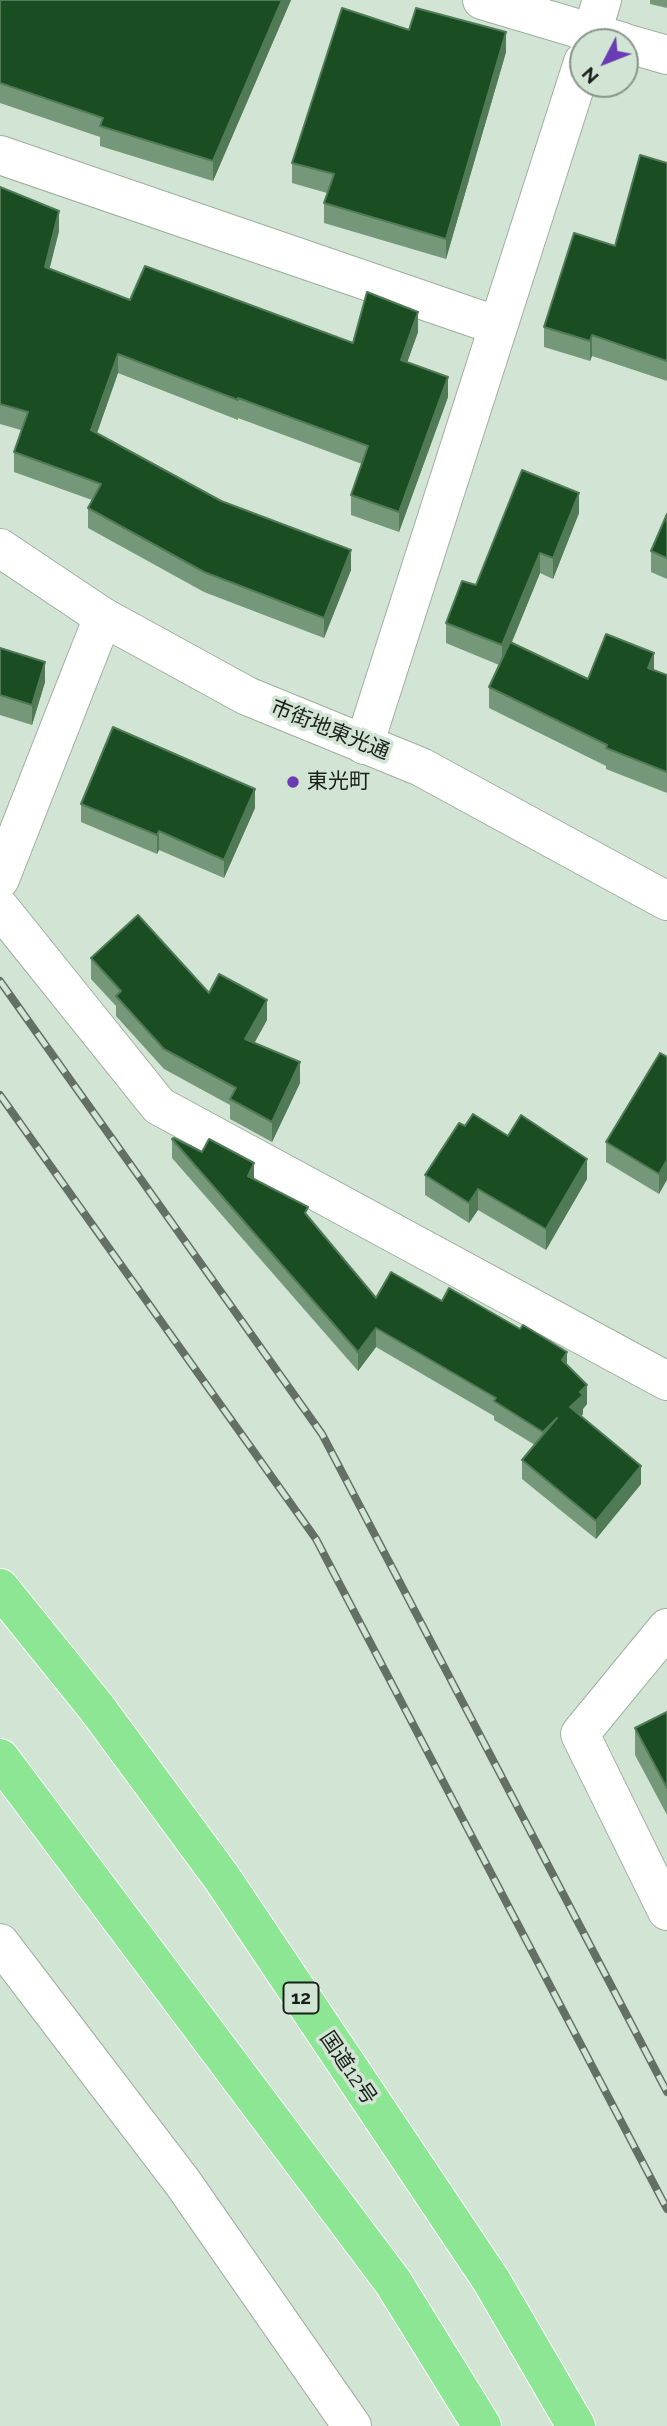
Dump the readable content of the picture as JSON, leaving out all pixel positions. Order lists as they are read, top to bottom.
{
  "streets": {
    "highway": ["12", "国道12号"],
    "street": ["市街地東光通"]
  },
  "places": ["東光町"],
  "north": "bottom left"
}
